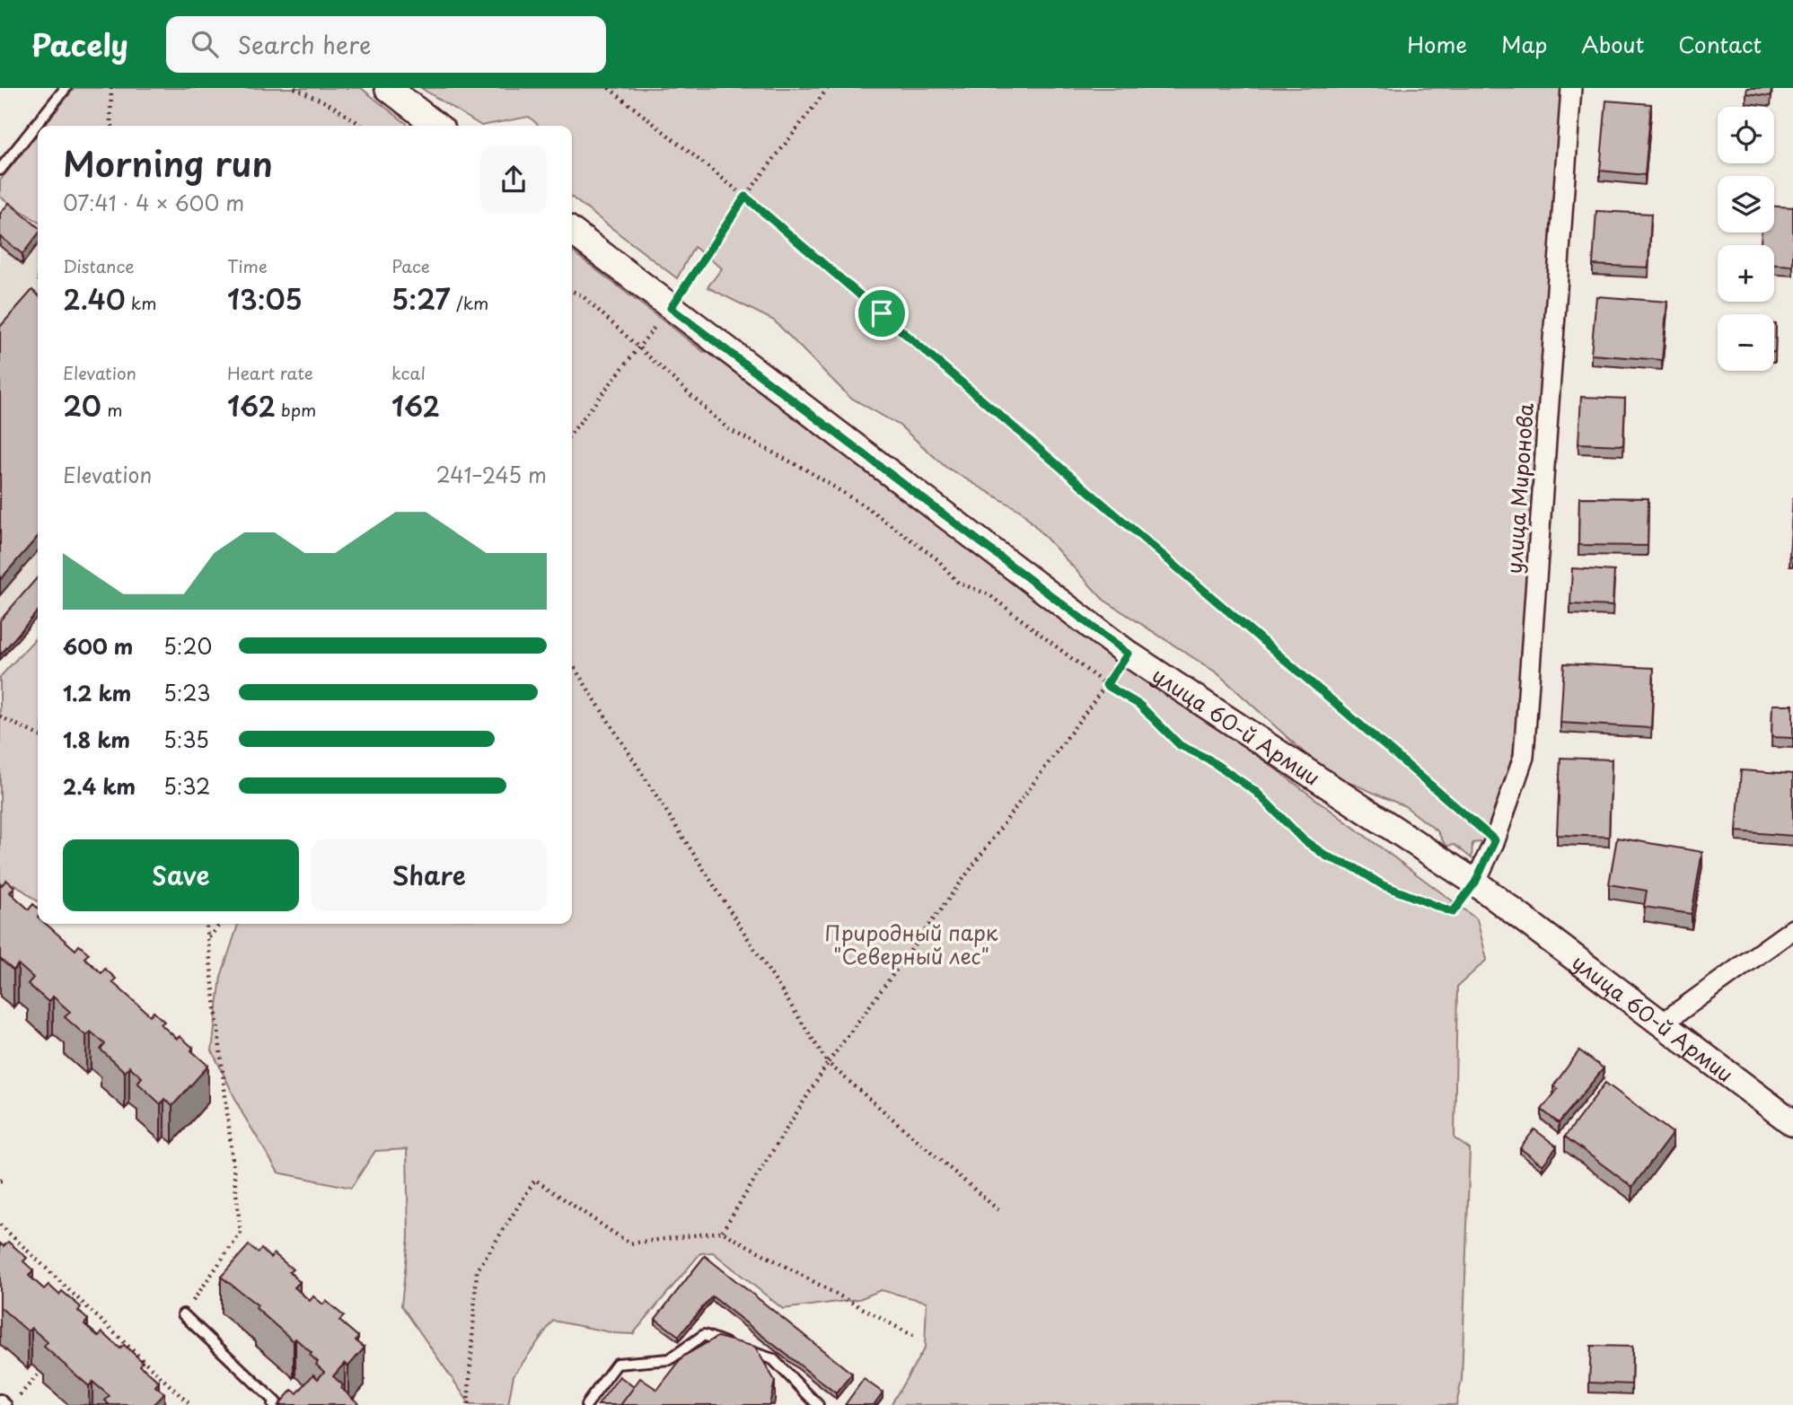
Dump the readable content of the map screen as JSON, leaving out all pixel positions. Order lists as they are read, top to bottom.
{
  "streets": {
    "street": ["улица Миронова", "улица 60-й Армии"]
  },
  "crossings": [
    ["улица Миронова", "улица 60-й Армии"]
  ],
  "parks": ["Природный парк \"Северный лес\""],
  "page": {
    "header": "Pacely",
    "search": "Search here",
    "nav": [
      "Home",
      "Map",
      "About",
      "Contact"
    ],
    "map_buttons": ["+", "−"],
    "heading": ["Morning run", "07:41 · 4 × 600 m"],
    "stats": [
      ["Distance", "2.40 km"],
      ["Time", "13:05"],
      ["Pace", "5:27 /km"],
      ["Elevation", "20 m"],
      ["Heart rate", "162 bpm"],
      ["kcal", "162"]
    ],
    "chart": ["Elevation", "241–245 m"],
    "list": [
      {
        "name": "600 m",
        "note": "5:20"
      },
      {
        "name": "1.2 km",
        "note": "5:23"
      },
      {
        "name": "1.8 km",
        "note": "5:35"
      },
      {
        "name": "2.4 km",
        "note": "5:32"
      }
    ],
    "buttons": ["Save", "Share"]
  }
}
